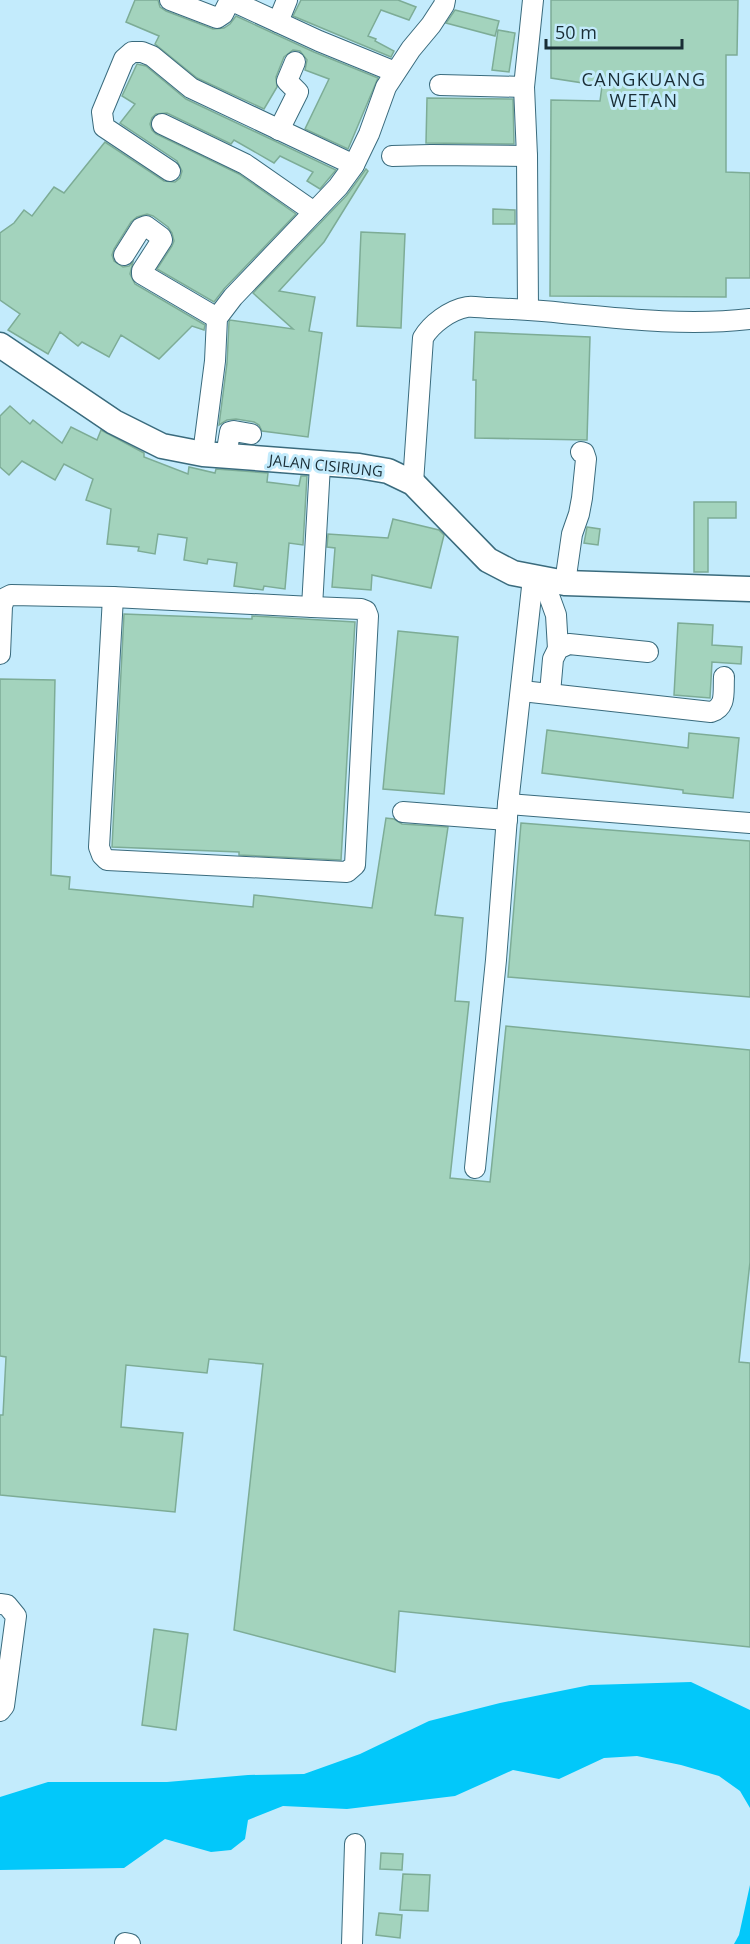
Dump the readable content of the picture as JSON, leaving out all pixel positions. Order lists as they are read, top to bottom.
{
  "streets": {
    "main road": ["JALAN CISIRUNG"]
  },
  "districts": ["CANGKUANG WETAN"],
  "scale_bar": "50 m"
}
